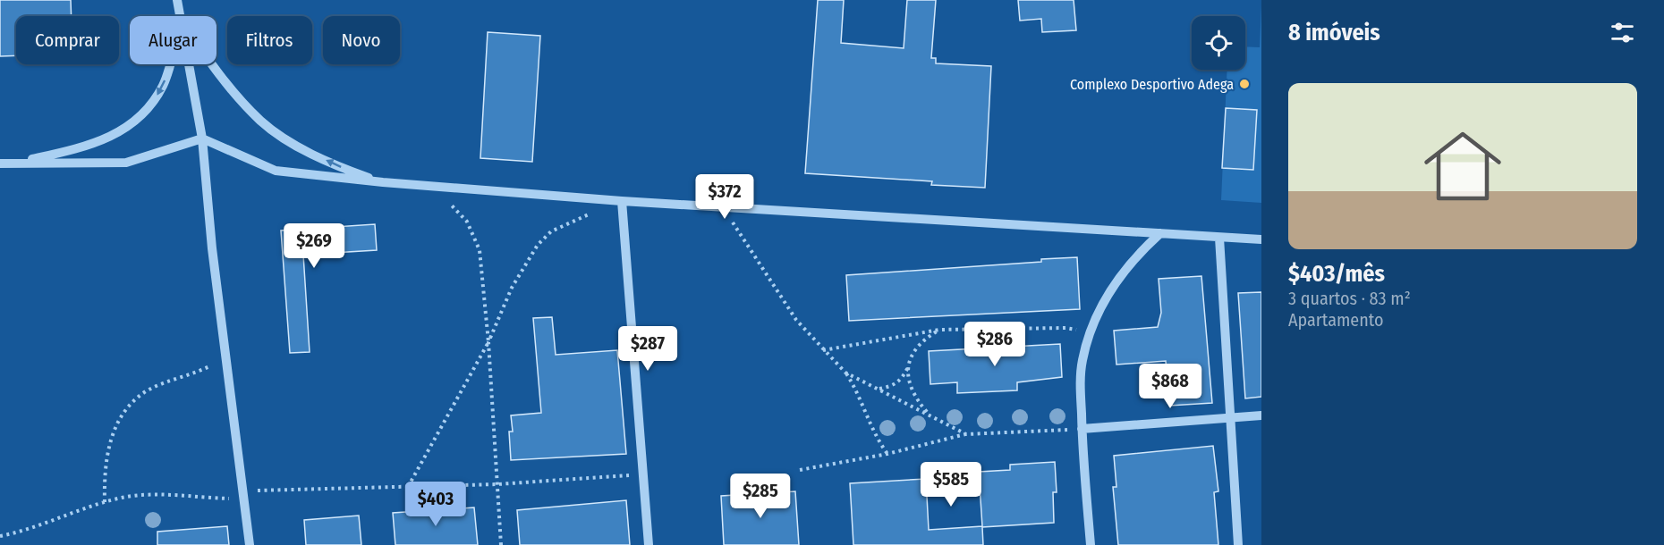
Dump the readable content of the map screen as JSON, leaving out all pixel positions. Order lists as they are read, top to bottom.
{
  "places": ["Complexo Desportivo Adega"],
  "page": {
    "heading": "8 imóveis",
    "chip": [
      "Comprar",
      "Alugar",
      "Filtros",
      "Novo"
    ],
    "list": [
      {
        "name": "$403/mês",
        "note": "3 quartos · 83 m² · Apartamento"
      }
    ],
    "price": [
      "$372",
      "$269",
      "$286",
      "$287",
      "$868",
      "$585",
      "$285",
      "$403"
    ]
  }
}
